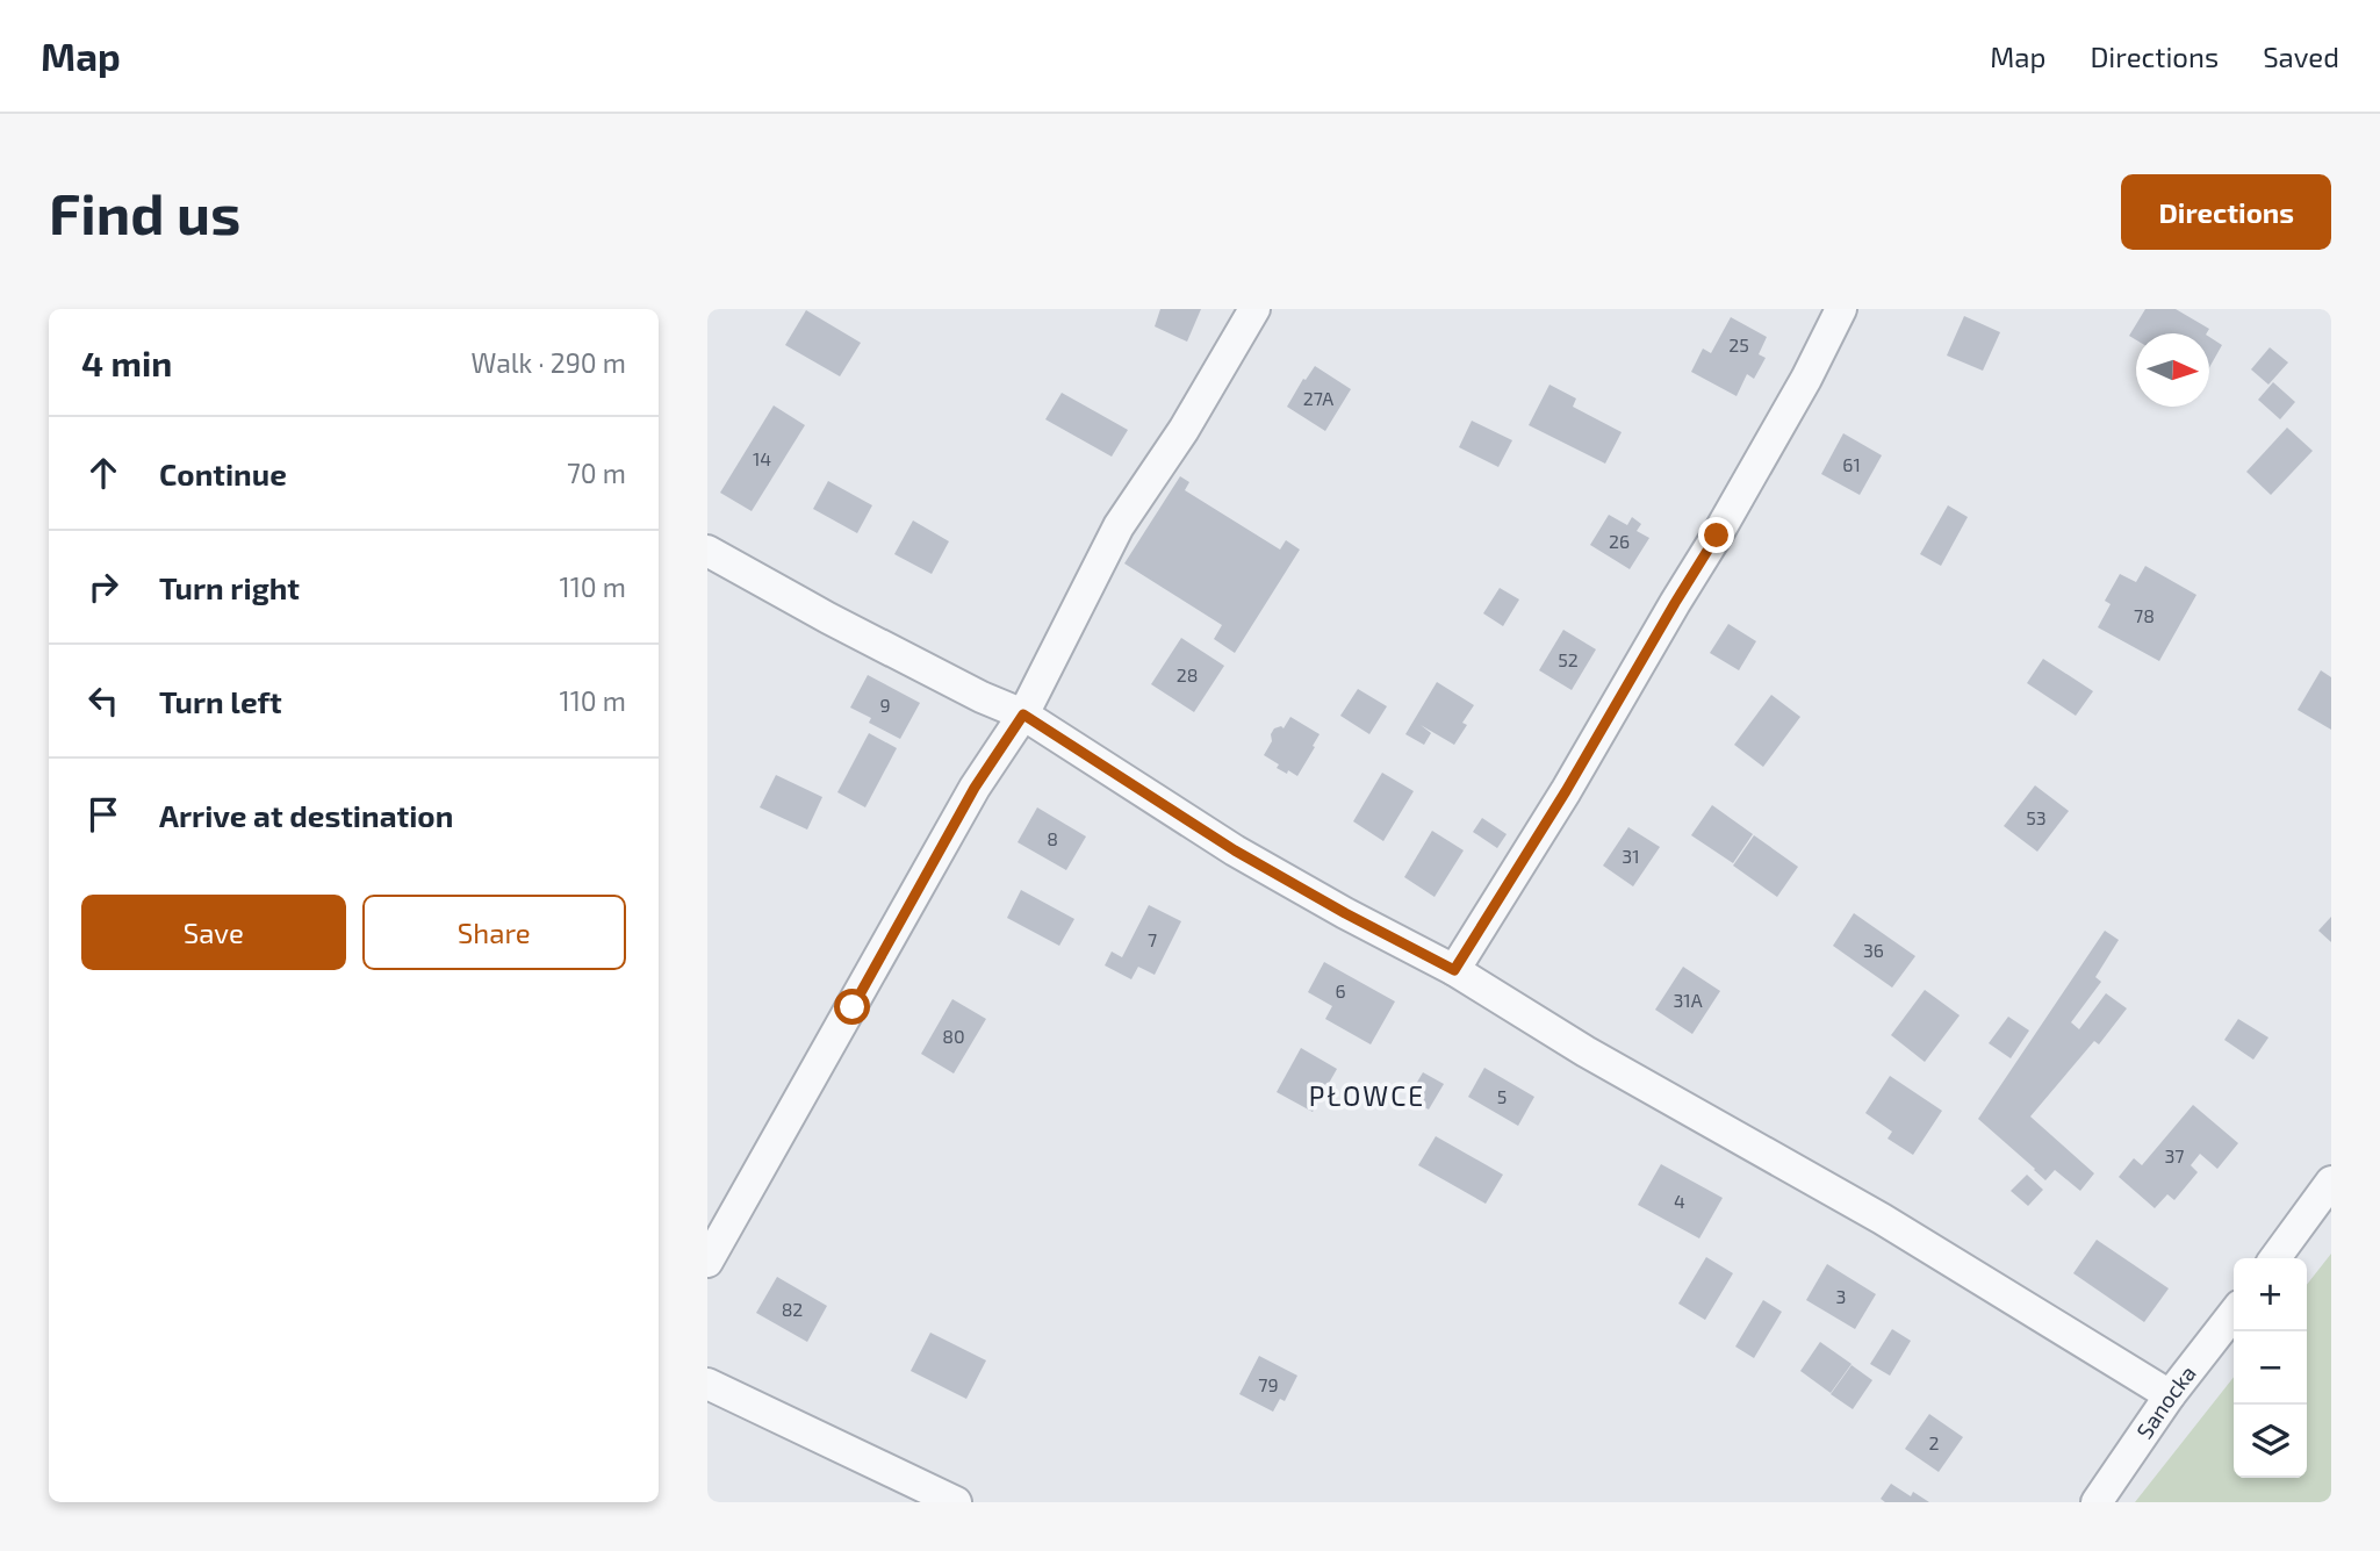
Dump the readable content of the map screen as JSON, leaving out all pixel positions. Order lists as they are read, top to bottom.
{
  "streets": {
    "street": ["Sanocka"]
  },
  "districts": ["PŁOWCE"],
  "house_numbers": [
    "25",
    "27A",
    "14",
    "61",
    "26",
    "78",
    "52",
    "28",
    "9",
    "53",
    "8",
    "31",
    "7",
    "36",
    "6",
    "31A",
    "80",
    "5",
    "37",
    "4",
    "3",
    "82",
    "79",
    "2"
  ],
  "north": "right",
  "page": {
    "header": "Map",
    "nav": ["Map", "Directions", "Saved"],
    "buttons": [
      "Directions",
      ["Save", "Share"]
    ],
    "title": "Find us",
    "heading": ["4 min", "Walk · 290 m"],
    "list": [
      ["Continue", "70 m"],
      ["Turn right", "110 m"],
      ["Turn left", "110 m"],
      "Arrive at destination"
    ],
    "map_buttons": ["+", "−"]
  }
}
